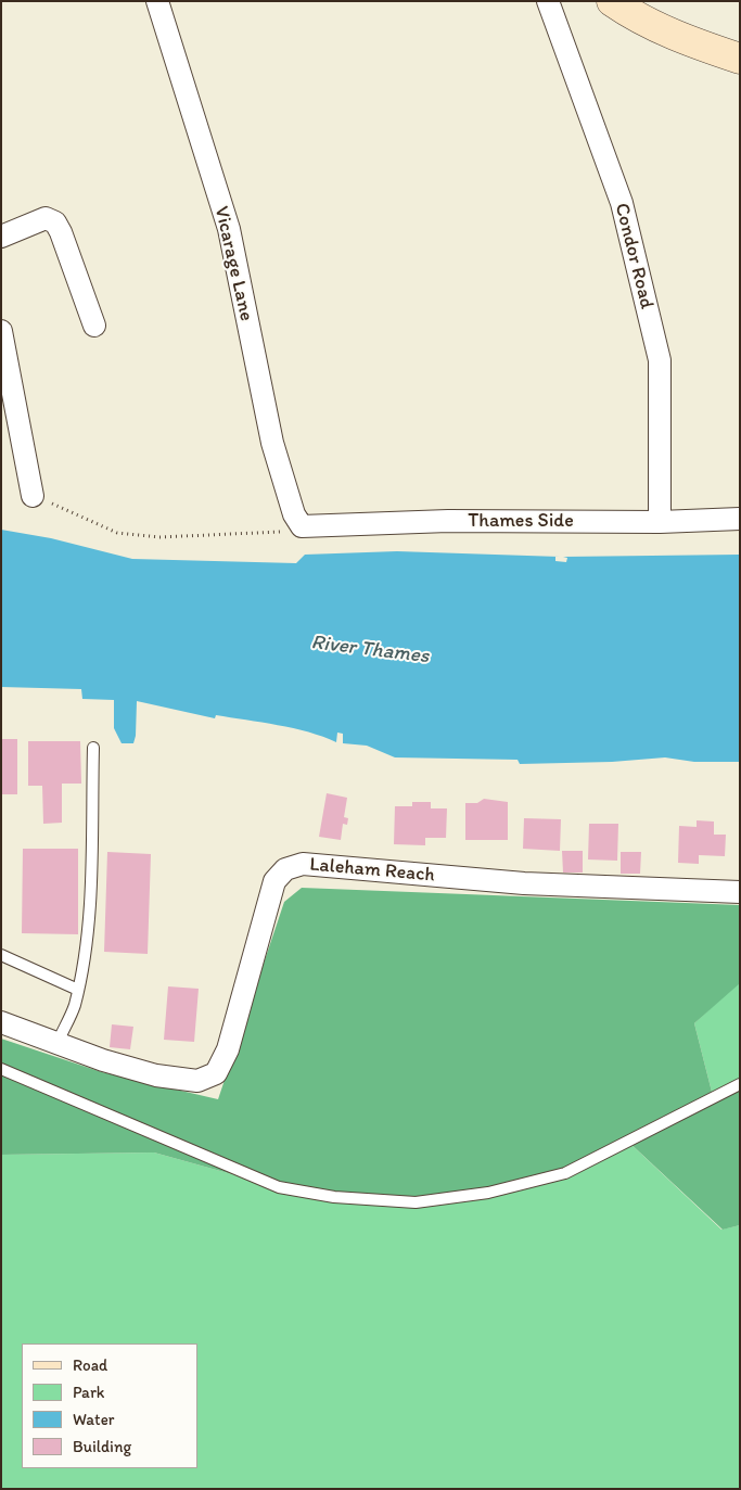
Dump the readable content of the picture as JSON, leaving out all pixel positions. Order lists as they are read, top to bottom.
{
  "streets": {
    "street": [
      "Condor Road",
      "Vicarage Lane",
      "Thames Side",
      "Laleham Reach"
    ]
  },
  "crossings": [
    ["Condor Road", "Thames Side"],
    ["Vicarage Lane", "Thames Side"]
  ],
  "water": ["River Thames"],
  "legend": [
    "Road",
    "Park",
    "Water",
    "Building"
  ]
}
